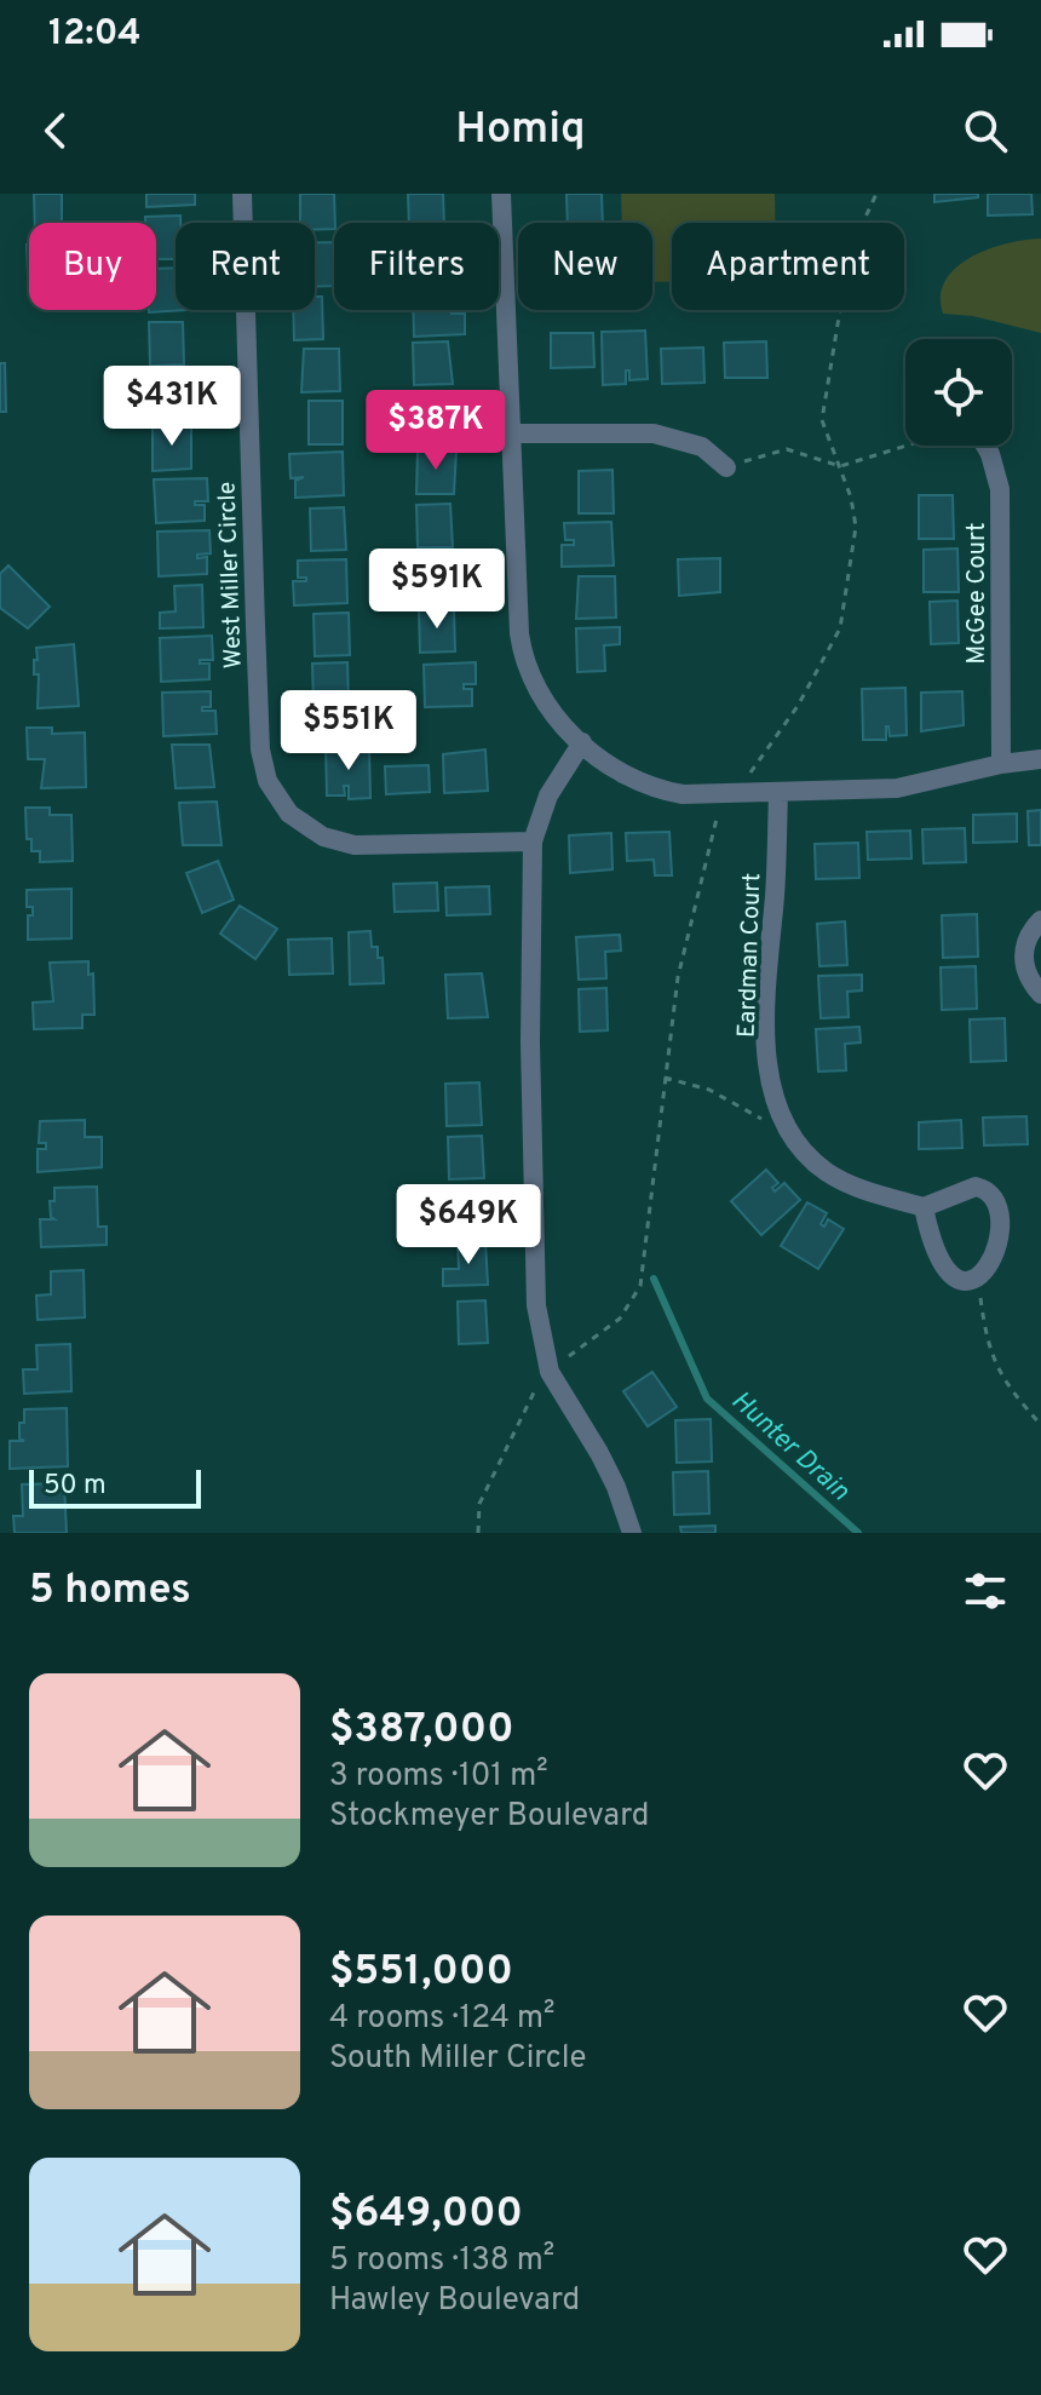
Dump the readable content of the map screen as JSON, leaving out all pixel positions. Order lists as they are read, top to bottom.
{
  "streets": {
    "street": ["West Miller Circle", "McGee Court", "Eardman Court"]
  },
  "water": ["Hunter Drain"],
  "scale_bar": "50 m",
  "page": {
    "status": "12:04",
    "header": "Homiq",
    "chip": [
      "Buy",
      "Rent",
      "Filters",
      "New",
      "Apartment"
    ],
    "price": [
      "$431K",
      "$387K",
      "$591K",
      "$551K",
      "$649K"
    ],
    "scale": "50 m",
    "heading": "5 homes",
    "list": [
      {
        "name": "$387,000",
        "note": "3 rooms · 101 m² · Stockmeyer Boulevard"
      },
      {
        "name": "$551,000",
        "note": "4 rooms · 124 m² · South Miller Circle"
      },
      {
        "name": "$649,000",
        "note": "5 rooms · 138 m² · Hawley Boulevard"
      }
    ]
  }
}
